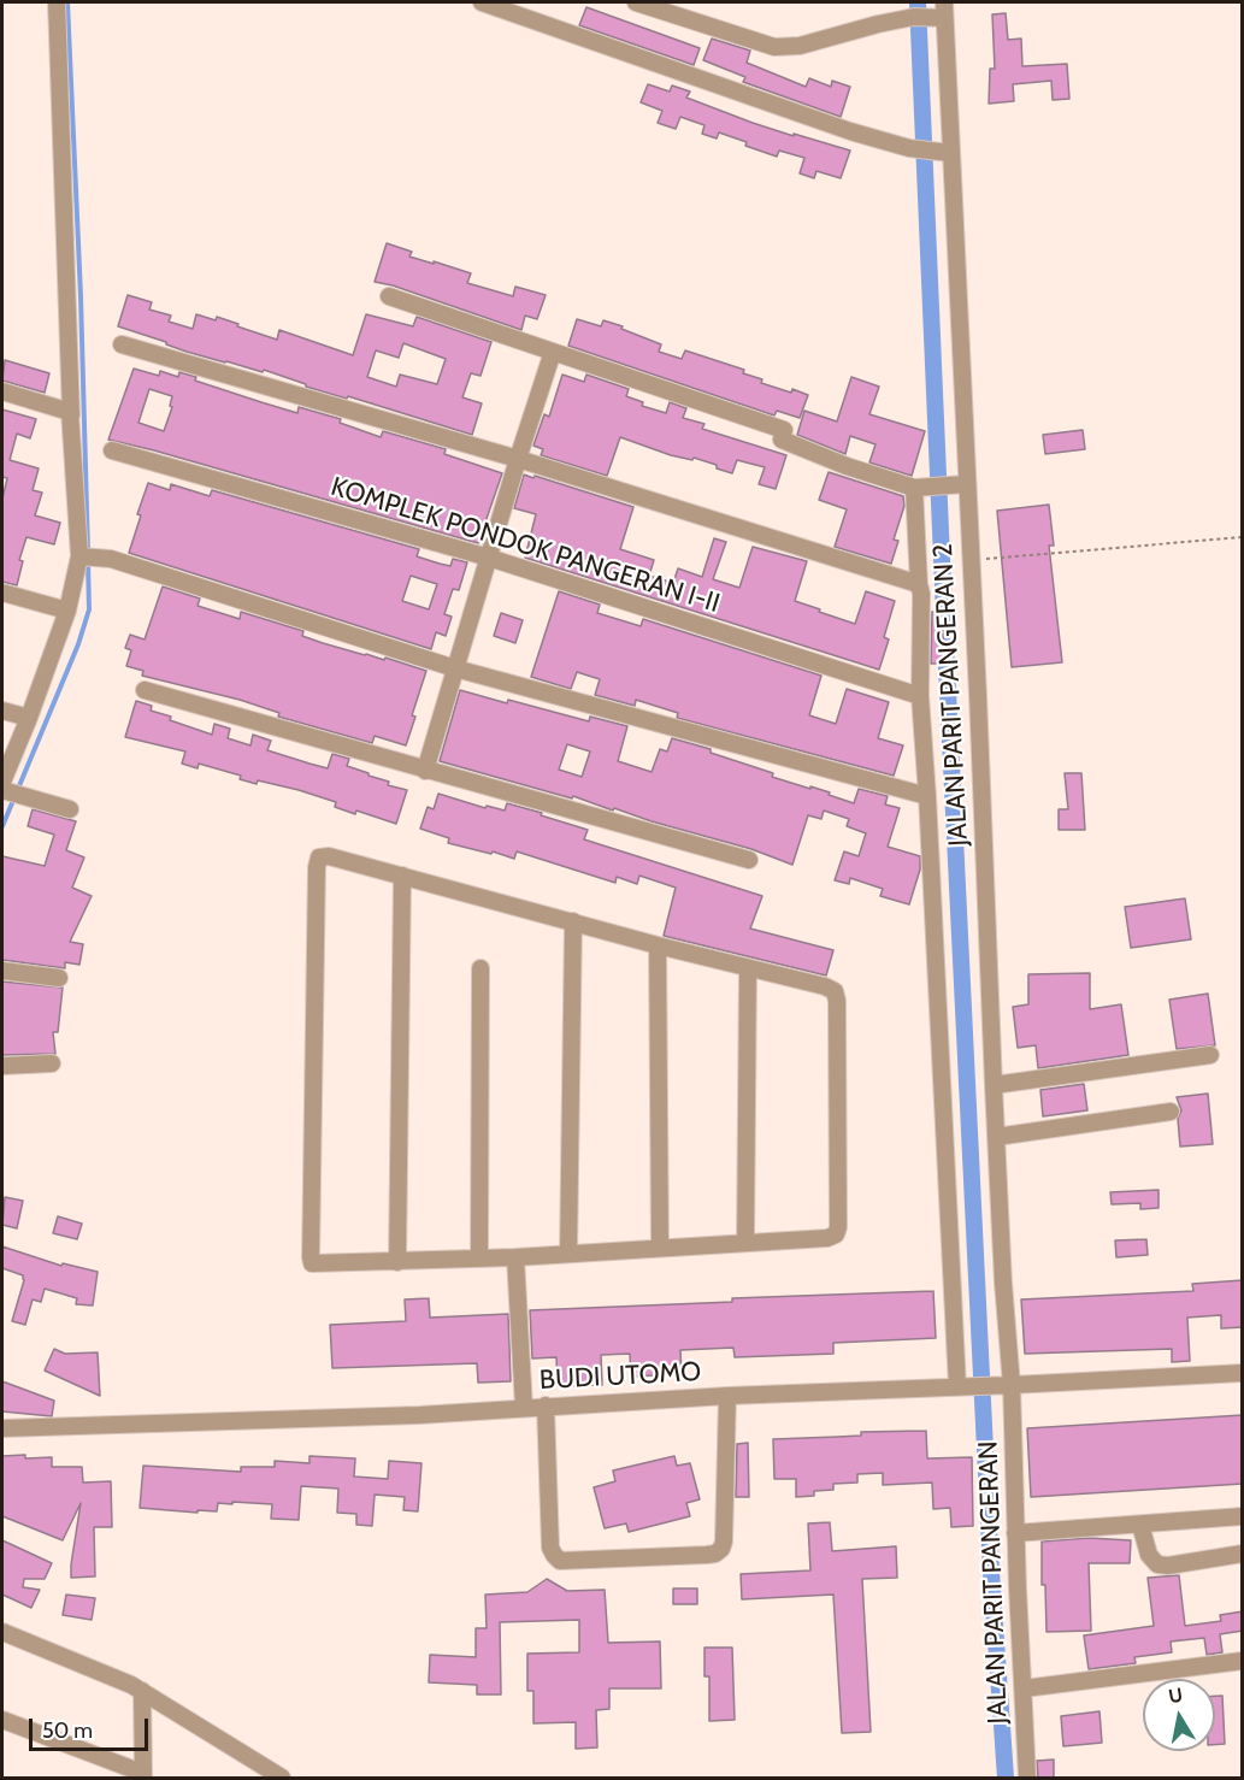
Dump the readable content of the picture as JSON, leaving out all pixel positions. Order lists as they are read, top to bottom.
{
  "streets": {
    "street": [
      "KOMPLEK PONDOK PANGERAN I-II",
      "JALAN PARIT PANGERAN 2",
      "BUDI UTOMO",
      "JALAN PARIT PANGERAN"
    ]
  },
  "crossings": [
    ["JALAN PARIT PANGERAN 2", "BUDI UTOMO"],
    ["JALAN PARIT PANGERAN 2", "JALAN PARIT PANGERAN"],
    ["BUDI UTOMO", "JALAN PARIT PANGERAN"]
  ],
  "scale_bar": "50 m",
  "north": "top"
}
